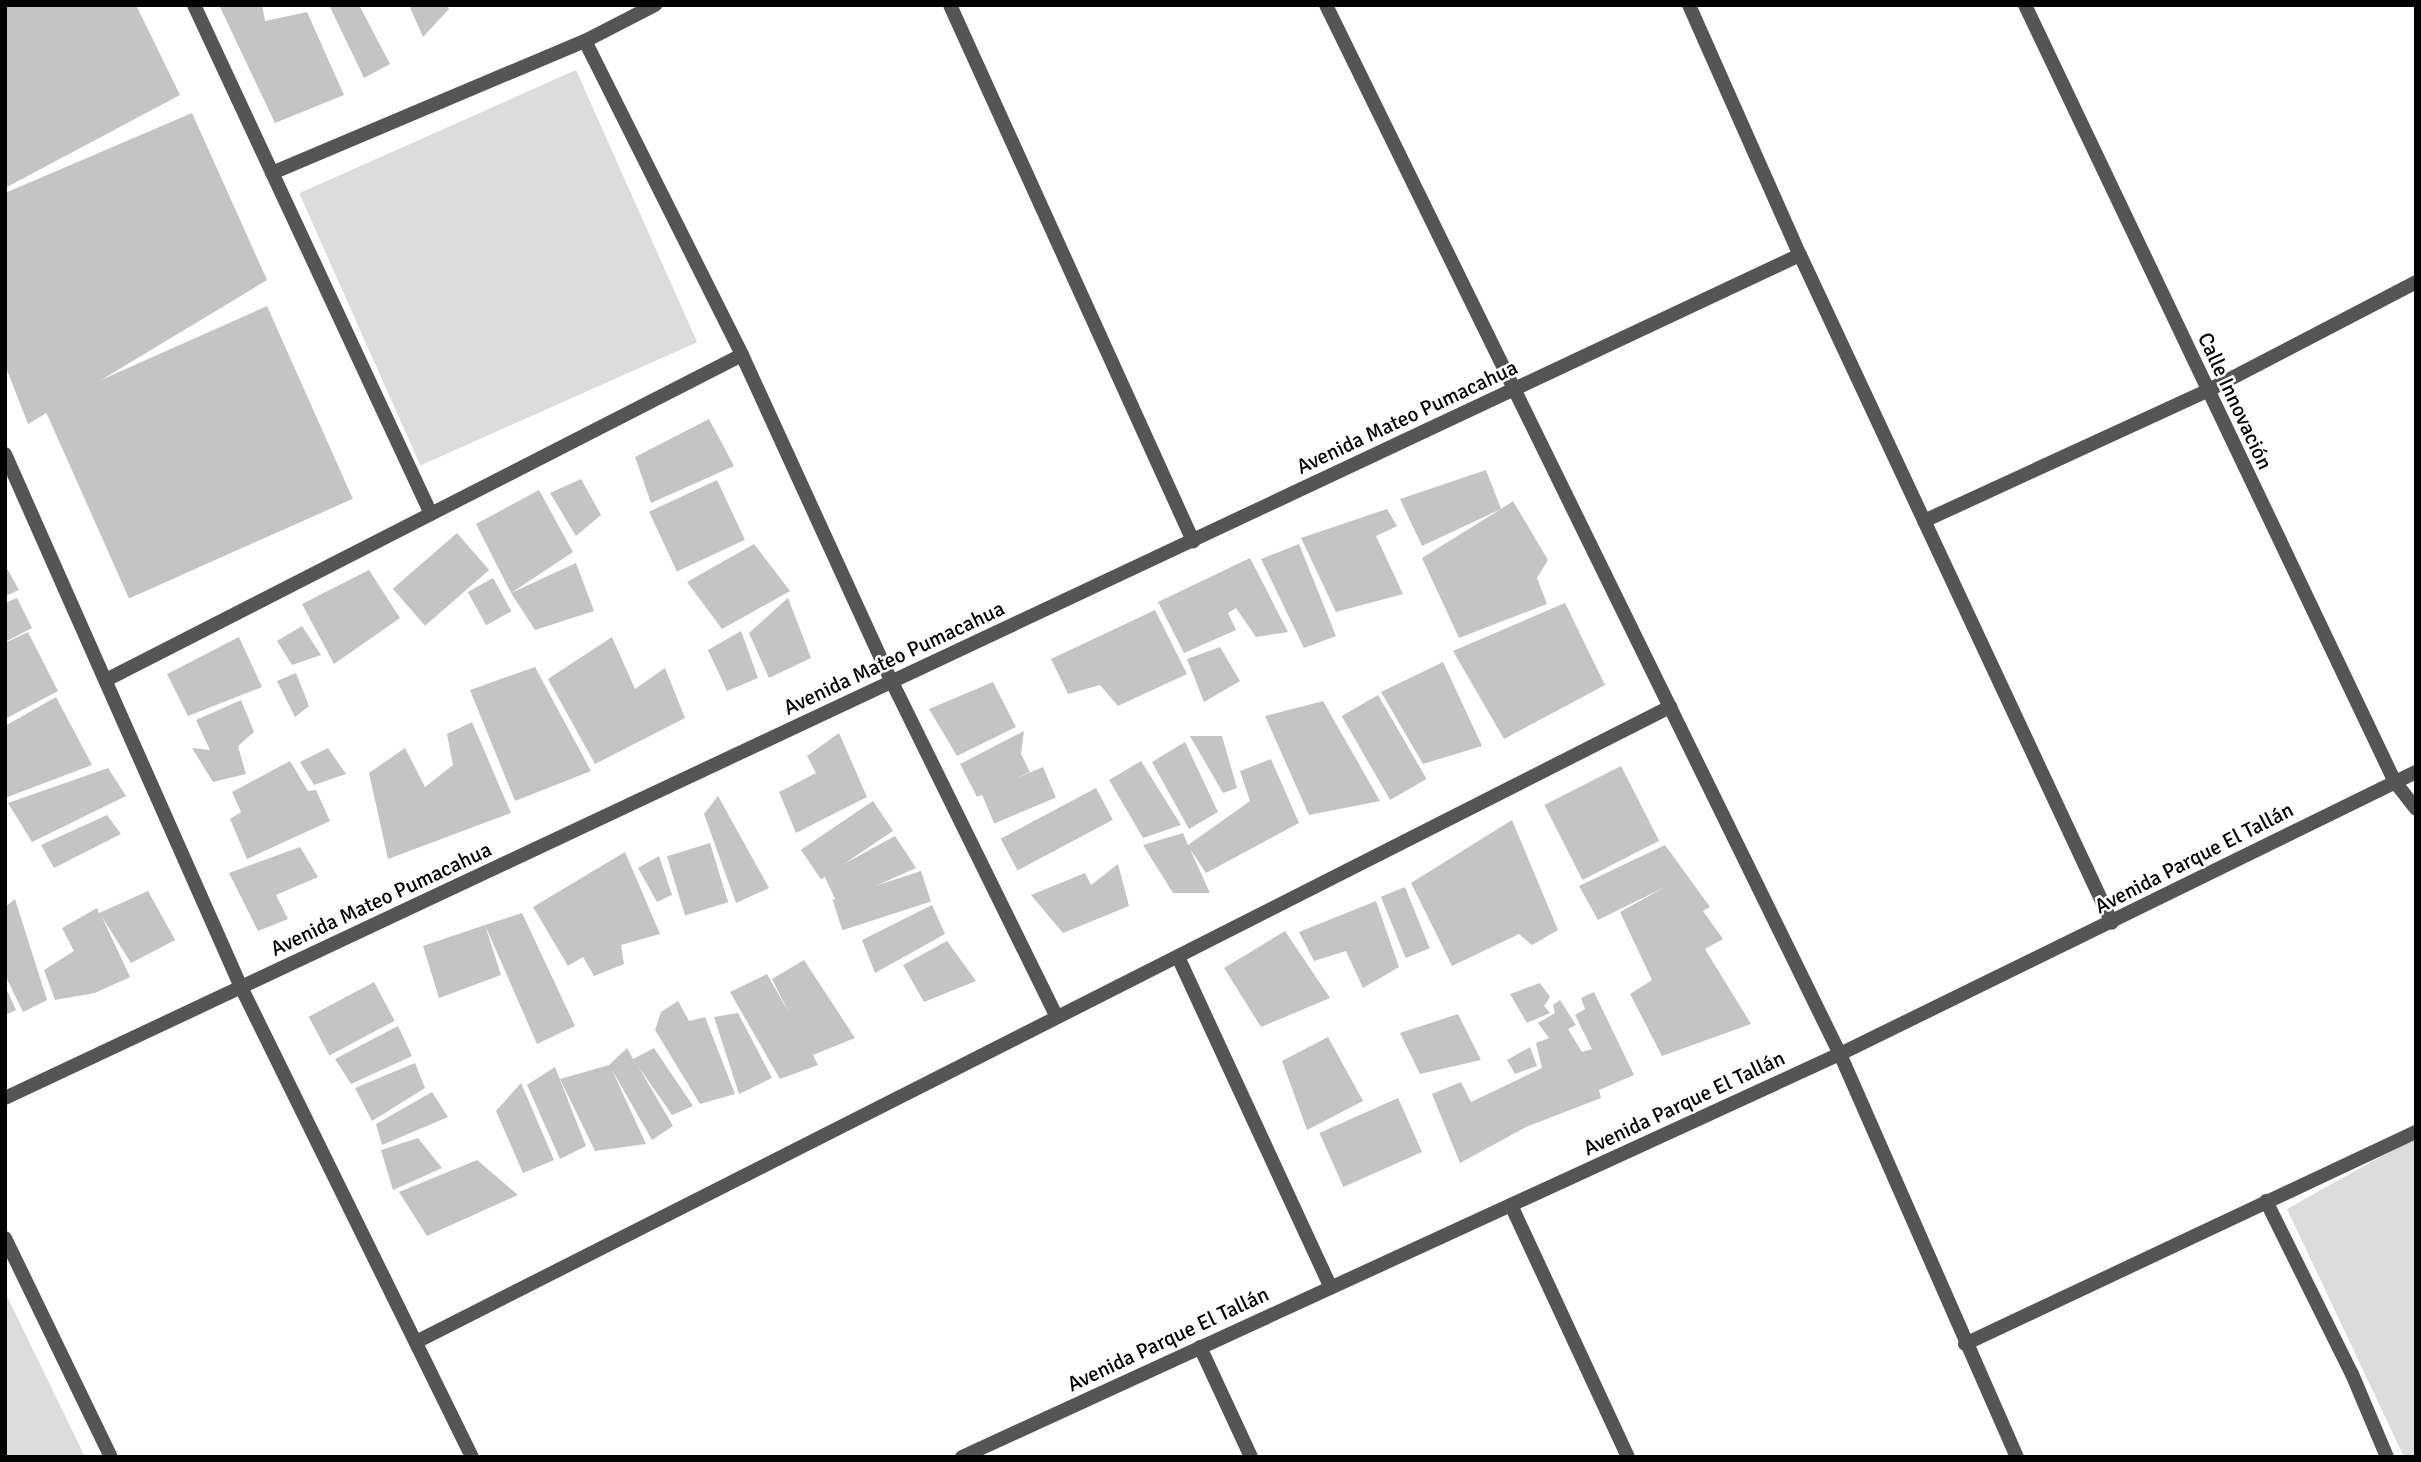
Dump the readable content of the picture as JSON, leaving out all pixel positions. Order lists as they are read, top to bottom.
{
  "streets": {
    "street": ["Calle Innovación", "Avenida Mateo Pumacahua", "Avenida Parque El Tallán"]
  },
  "crossings": [
    ["Calle Innovación", "Avenida Parque El Tallán"]
  ]
}
